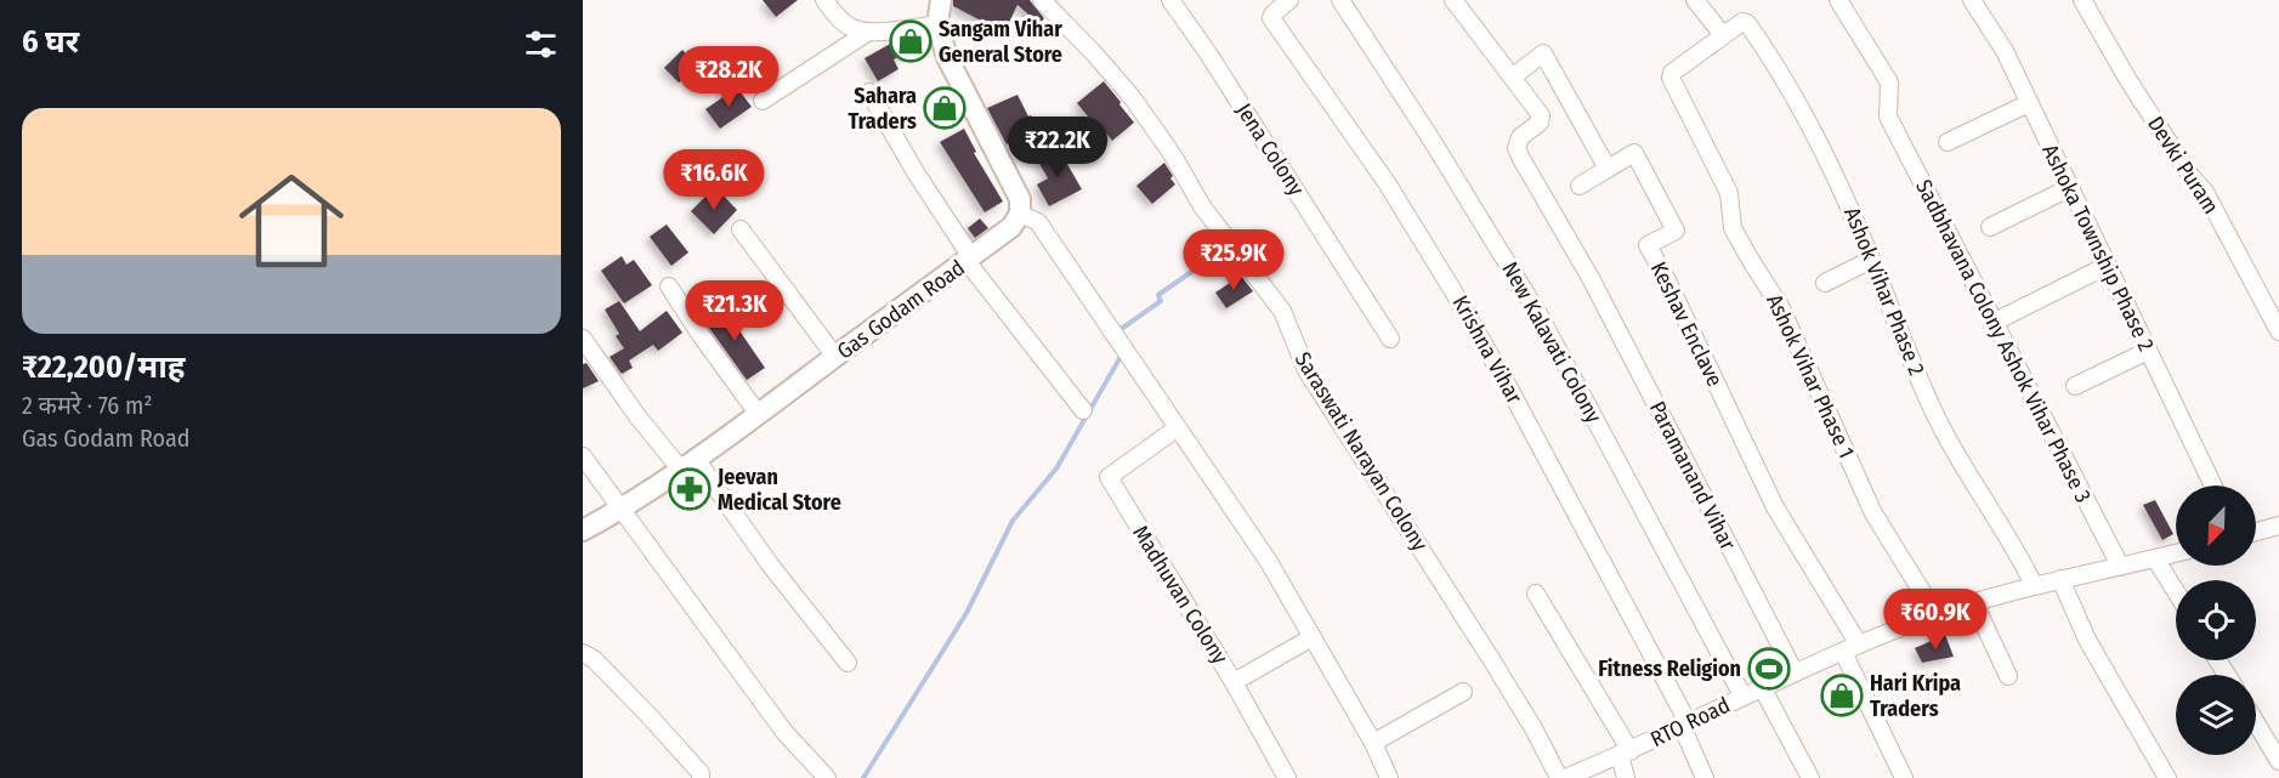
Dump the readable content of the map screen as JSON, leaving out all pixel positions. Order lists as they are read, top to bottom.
{
  "streets": {
    "main road": ["Gas Godam Road"],
    "street": [
      "Jena Colony",
      "Devki Puram",
      "Ashoka Township Phase 2",
      "Ashok Vihar Phase 2",
      "Keshav Enclave",
      "Sadbhavana Colony Ashok Vihar Phase 3",
      "New Kalavati Colony",
      "Krishna Vihar",
      "Ashok Vihar Phase 1",
      "Saraswati Narayan Colony",
      "Paramanand Vihar",
      "Madhuvan Colony",
      "RTO Road"
    ]
  },
  "crossings": [
    ["Ashok Vihar Phase 2", "Ashok Vihar Phase 1"],
    ["Ashok Vihar Phase 2", "RTO Road"],
    ["Keshav Enclave", "RTO Road"],
    ["Sadbhavana Colony Ashok Vihar Phase 3", "RTO Road"],
    ["New Kalavati Colony", "RTO Road"],
    ["Krishna Vihar", "RTO Road"],
    ["Ashok Vihar Phase 1", "RTO Road"],
    ["Paramanand Vihar", "RTO Road"]
  ],
  "places": {
    "shop": ["Sangam Vihar General Store", "Sahara Traders", "Hari Kripa Traders"],
    "pharmacy": ["Jeevan Medical Store"],
    "sports": ["Fitness Religion"]
  },
  "north": "bottom left",
  "page": {
    "heading": "6 घर",
    "price": [
      "₹28.2K",
      "₹22.2K",
      "₹16.6K",
      "₹25.9K",
      "₹21.3K",
      "₹60.9K"
    ],
    "list": [
      {
        "name": "₹22,200/माह",
        "note": "2 कमरे · 76 m² · Gas Godam Road"
      }
    ]
  }
}
